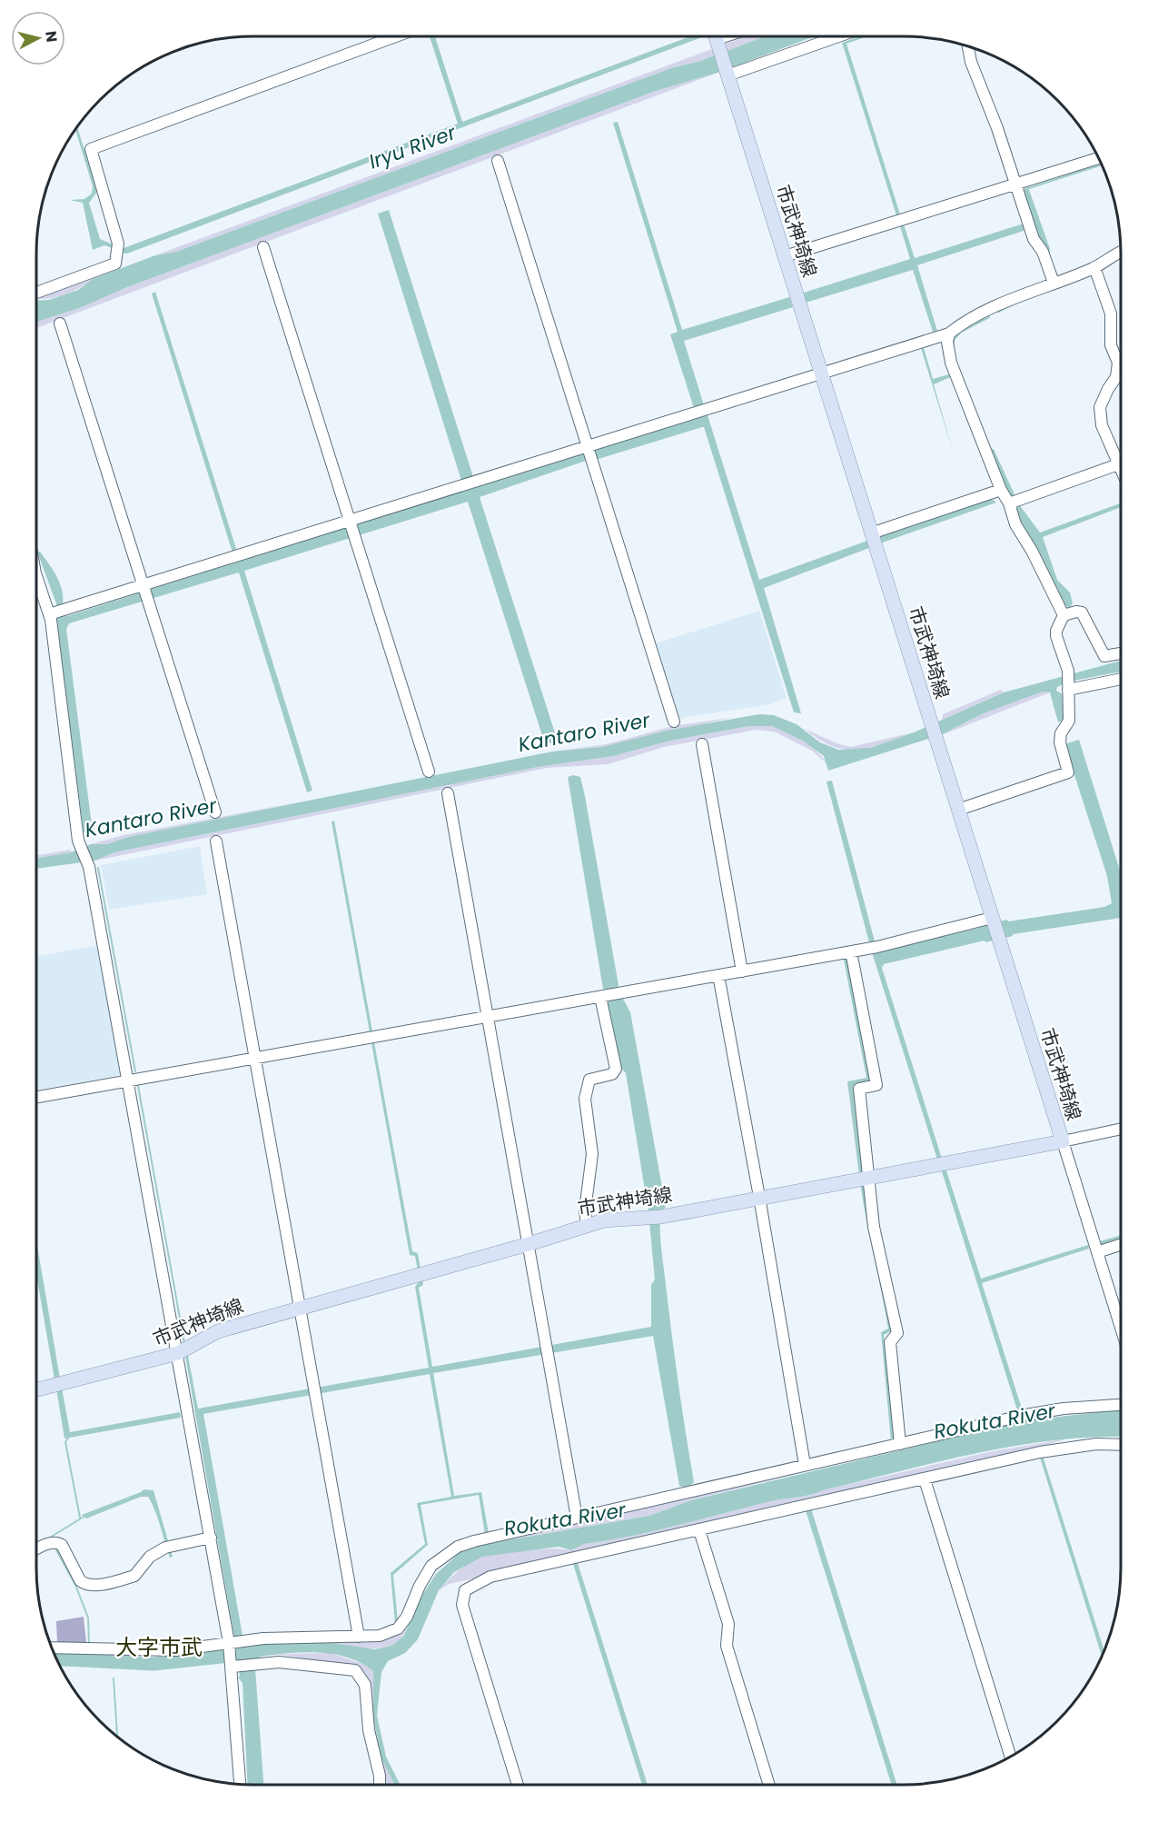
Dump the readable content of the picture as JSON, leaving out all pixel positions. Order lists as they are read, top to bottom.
{
  "streets": {
    "main road": ["市武神埼線"]
  },
  "districts": ["大字市武"],
  "water": ["Iryu River", "Kantaro River", "Rokuta River"],
  "north": "right"
}
